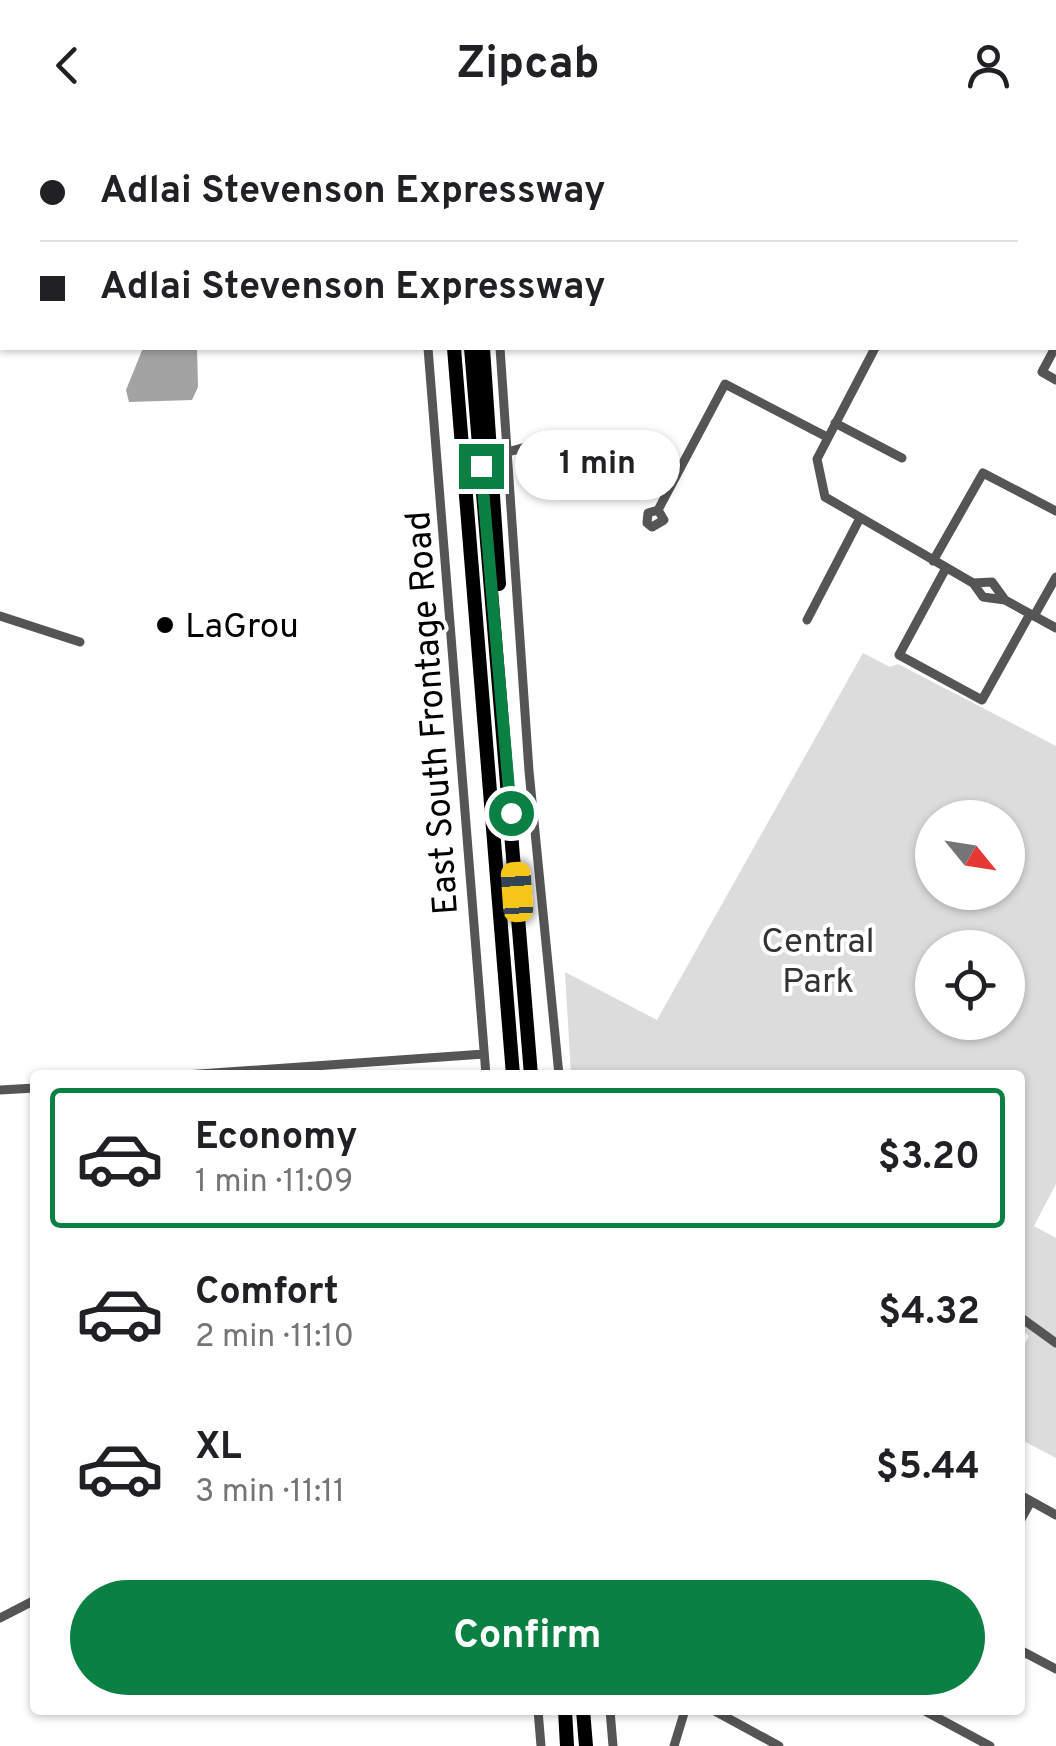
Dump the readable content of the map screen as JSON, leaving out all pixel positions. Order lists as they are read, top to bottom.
{
  "streets": {
    "street": ["East South Frontage Road"]
  },
  "parks": ["Central Park"],
  "places": ["LaGrou"],
  "north": "bottom right",
  "page": {
    "header": "Zipcab",
    "banner": ["Adlai Stevenson Expressway", "Adlai Stevenson Expressway"],
    "bubble": "1 min",
    "list": [
      {
        "name": "Economy",
        "note": "1 min · 11:09",
        "value": "$3.20"
      },
      {
        "name": "Comfort",
        "note": "2 min · 11:10",
        "value": "$4.32"
      },
      {
        "name": "XL",
        "note": "3 min · 11:11",
        "value": "$5.44"
      }
    ],
    "buttons": "Confirm"
  }
}
